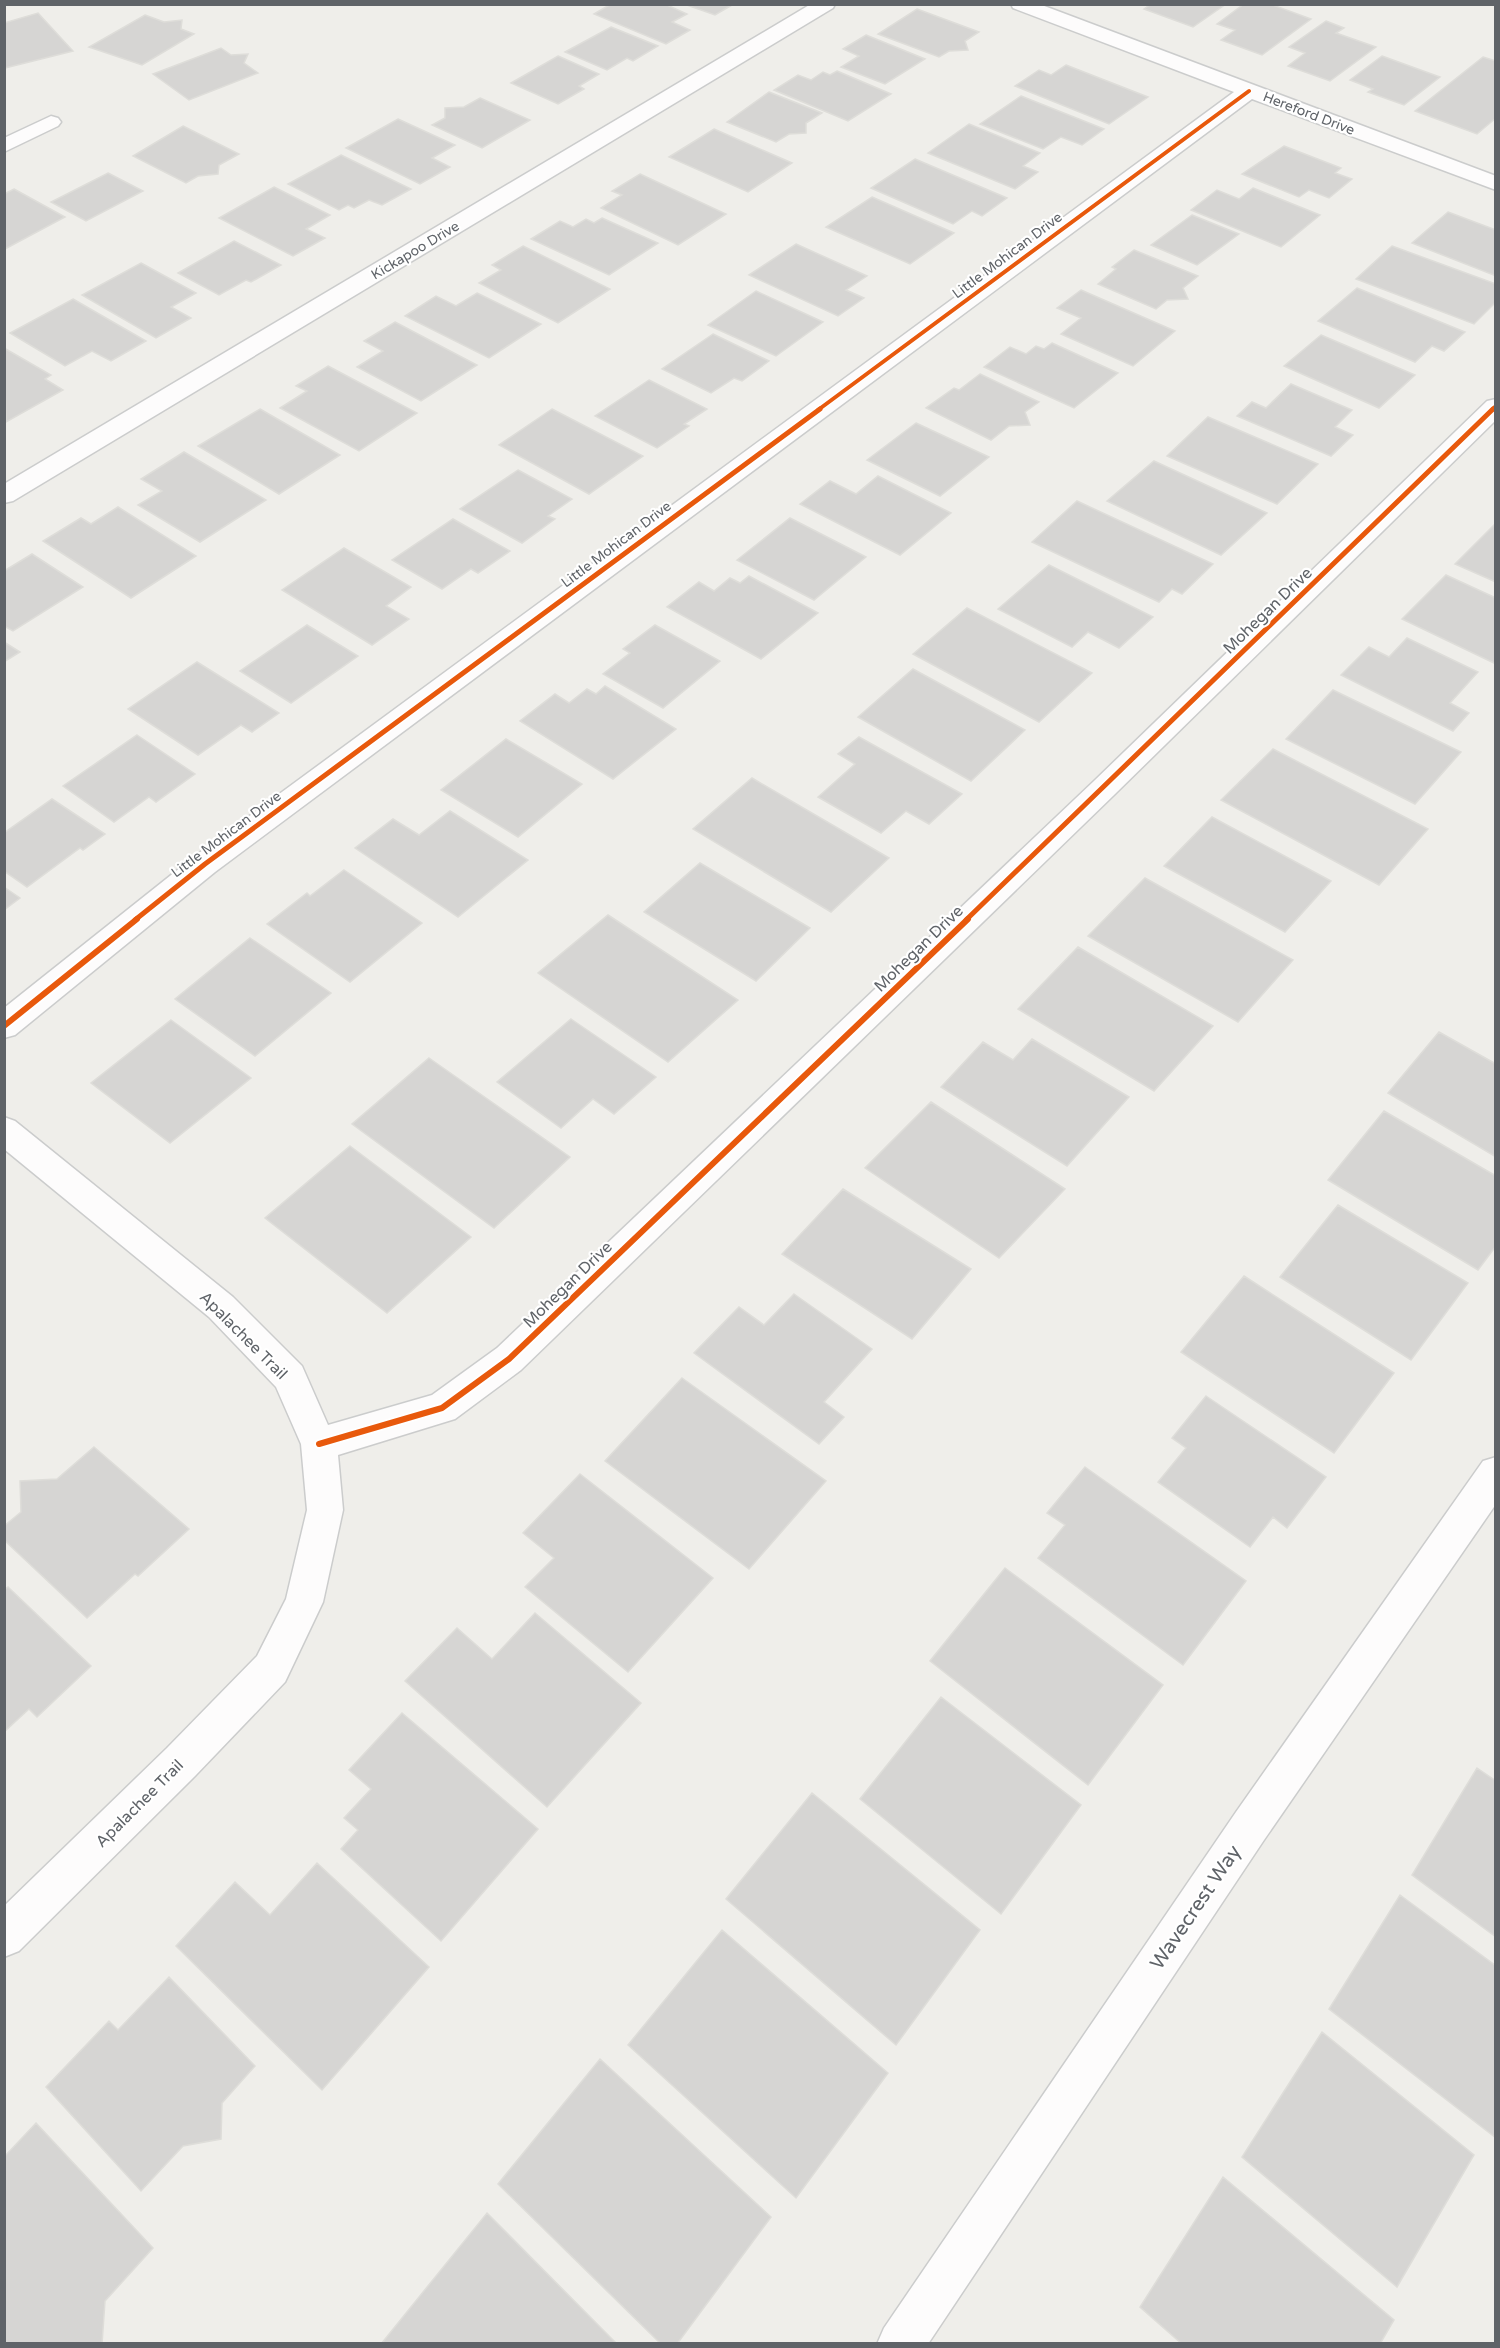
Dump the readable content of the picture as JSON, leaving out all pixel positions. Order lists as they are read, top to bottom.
{
  "streets": {
    "street": [
      "Hereford Drive",
      "Kickapoo Drive",
      "Little Mohican Drive",
      "Mohegan Drive",
      "Apalachee Trail",
      "Wavecrest Way"
    ]
  },
  "crossings": [
    ["Hereford Drive", "Little Mohican Drive"],
    ["Mohegan Drive", "Apalachee Trail"]
  ]
}
